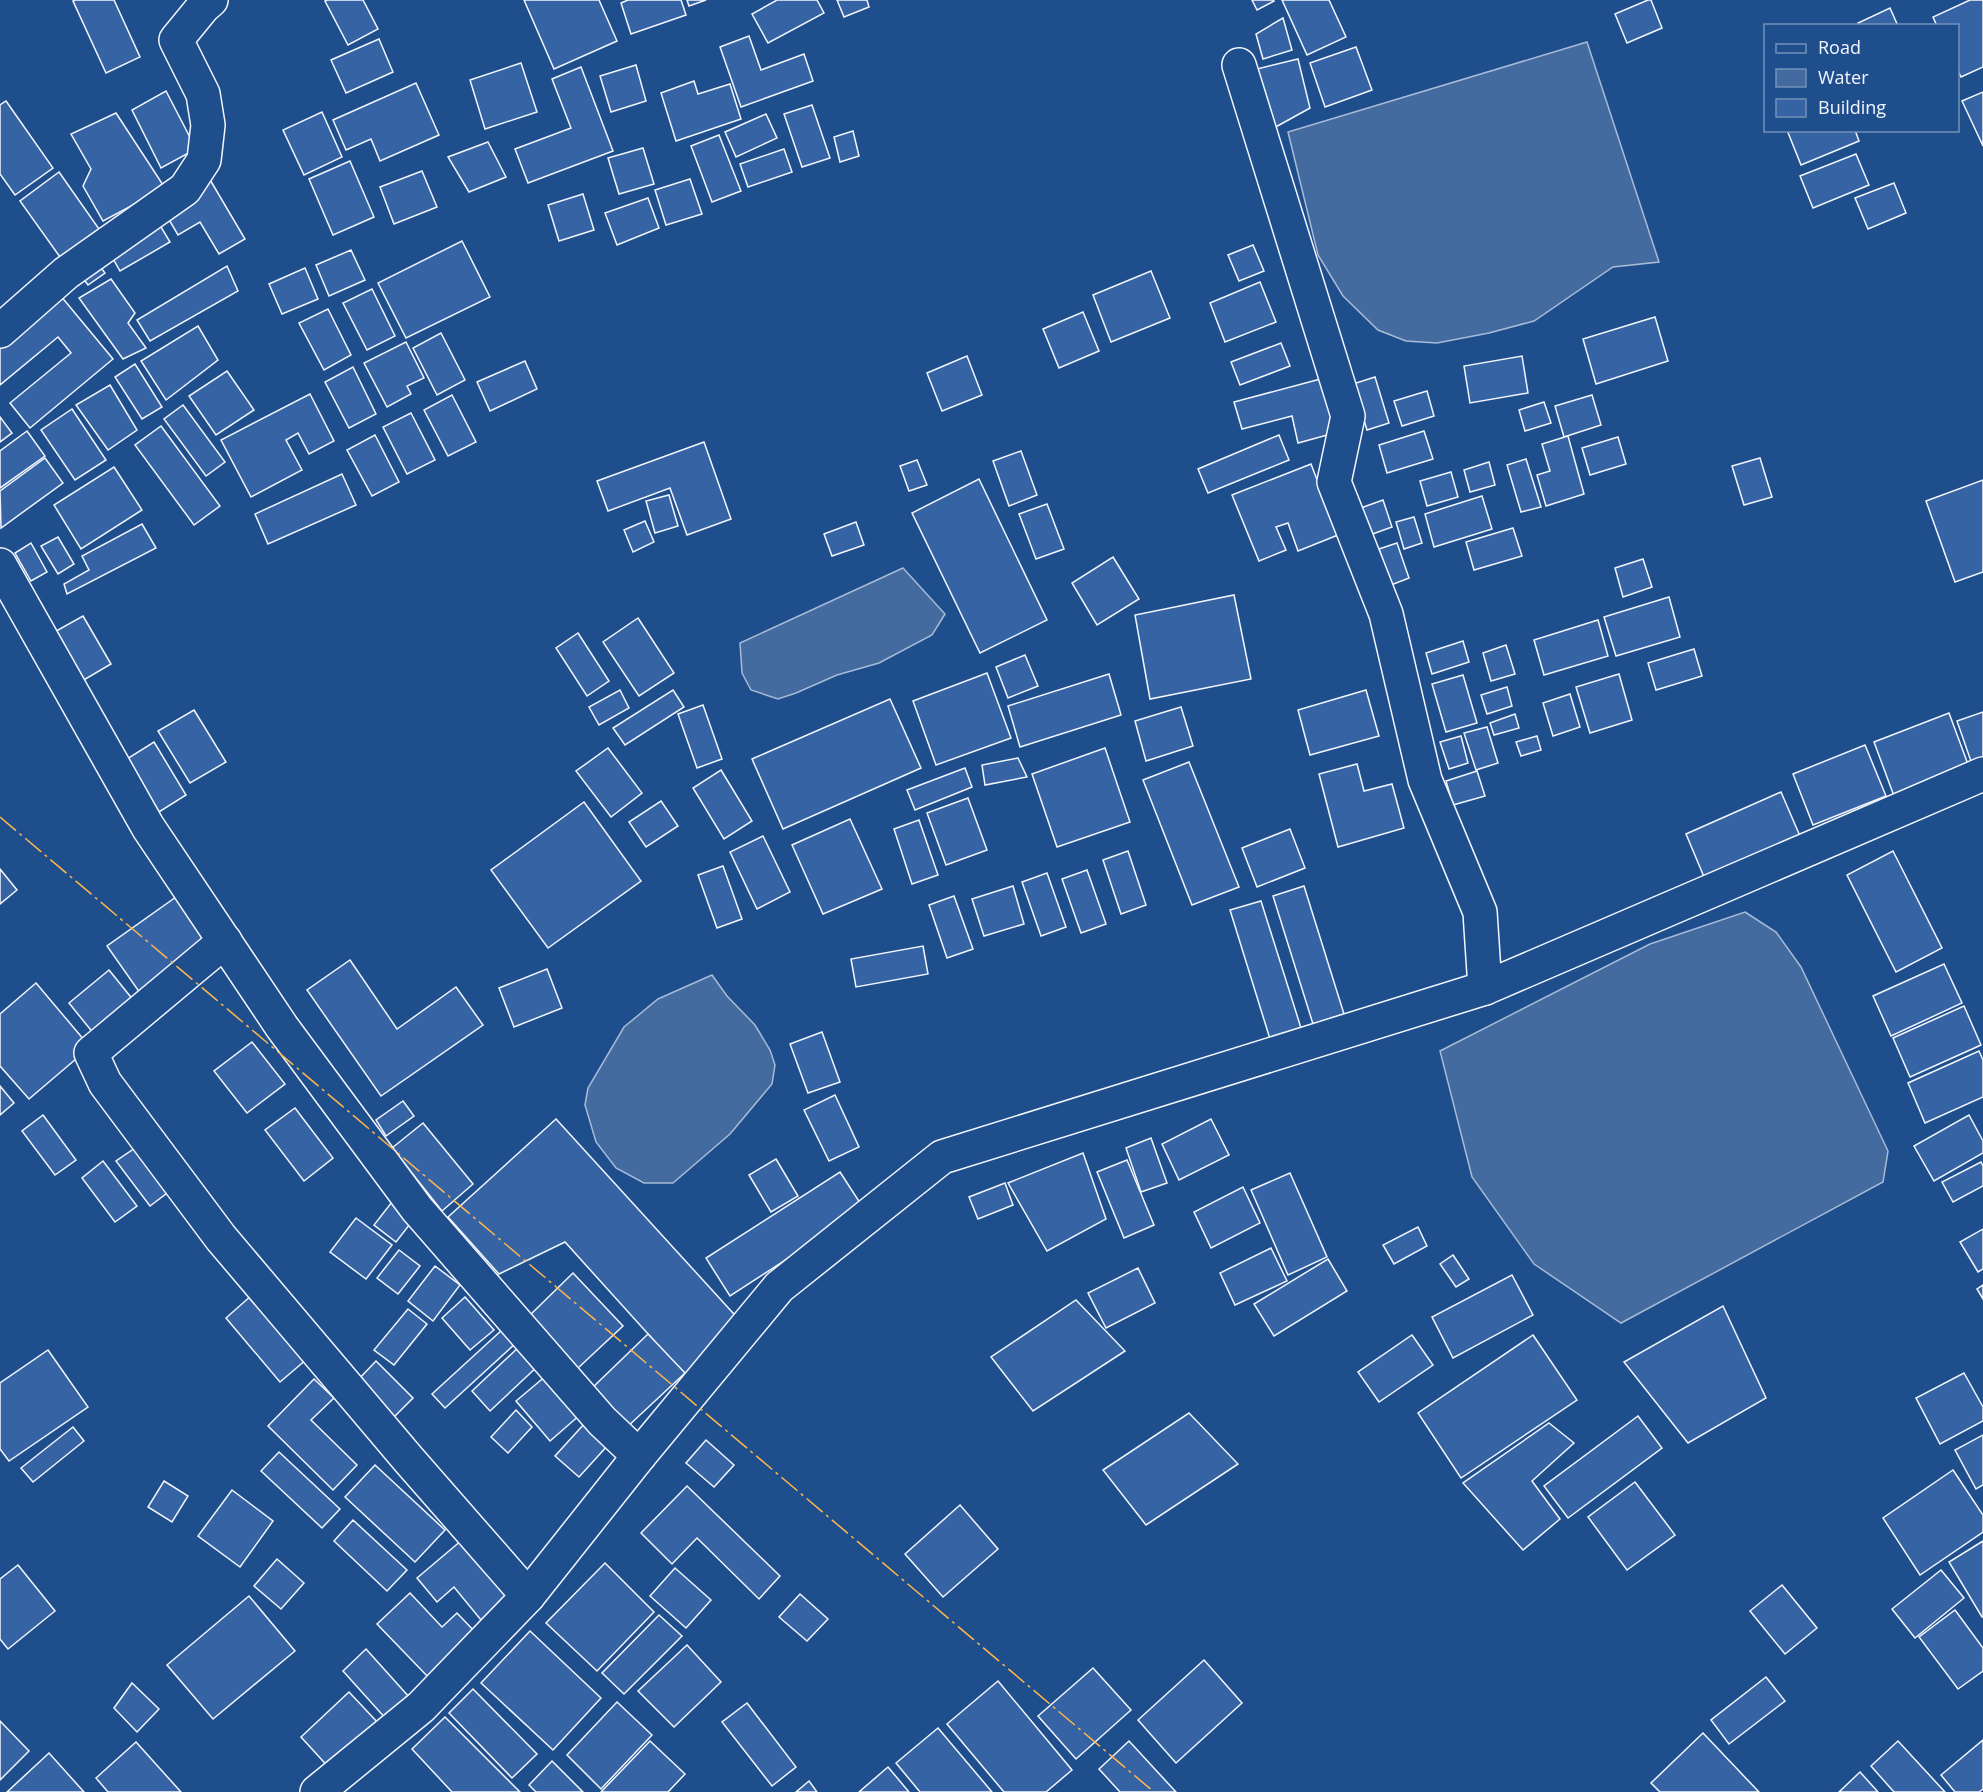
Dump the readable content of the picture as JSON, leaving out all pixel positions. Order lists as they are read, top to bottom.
{
  "legend": ["Road", "Water", "Building"]
}
